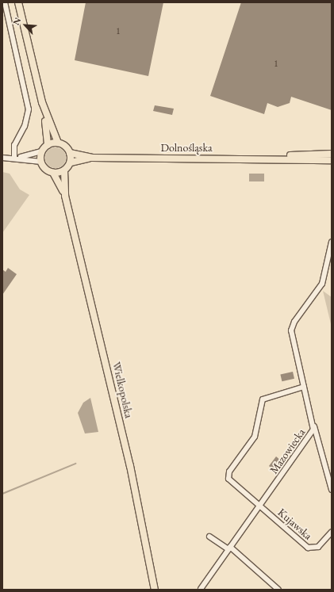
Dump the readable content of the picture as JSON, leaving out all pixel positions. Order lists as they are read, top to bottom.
{
  "streets": {
    "main road": ["Dolnośląska", "Wielkopolska"],
    "street": ["Mazowiecka", "Kujawska"]
  },
  "crossings": [
    ["Dolnośląska", "Wielkopolska"],
    ["Mazowiecka", "Kujawska"]
  ],
  "house_numbers": ["1", "1"],
  "north": "top left"
}
